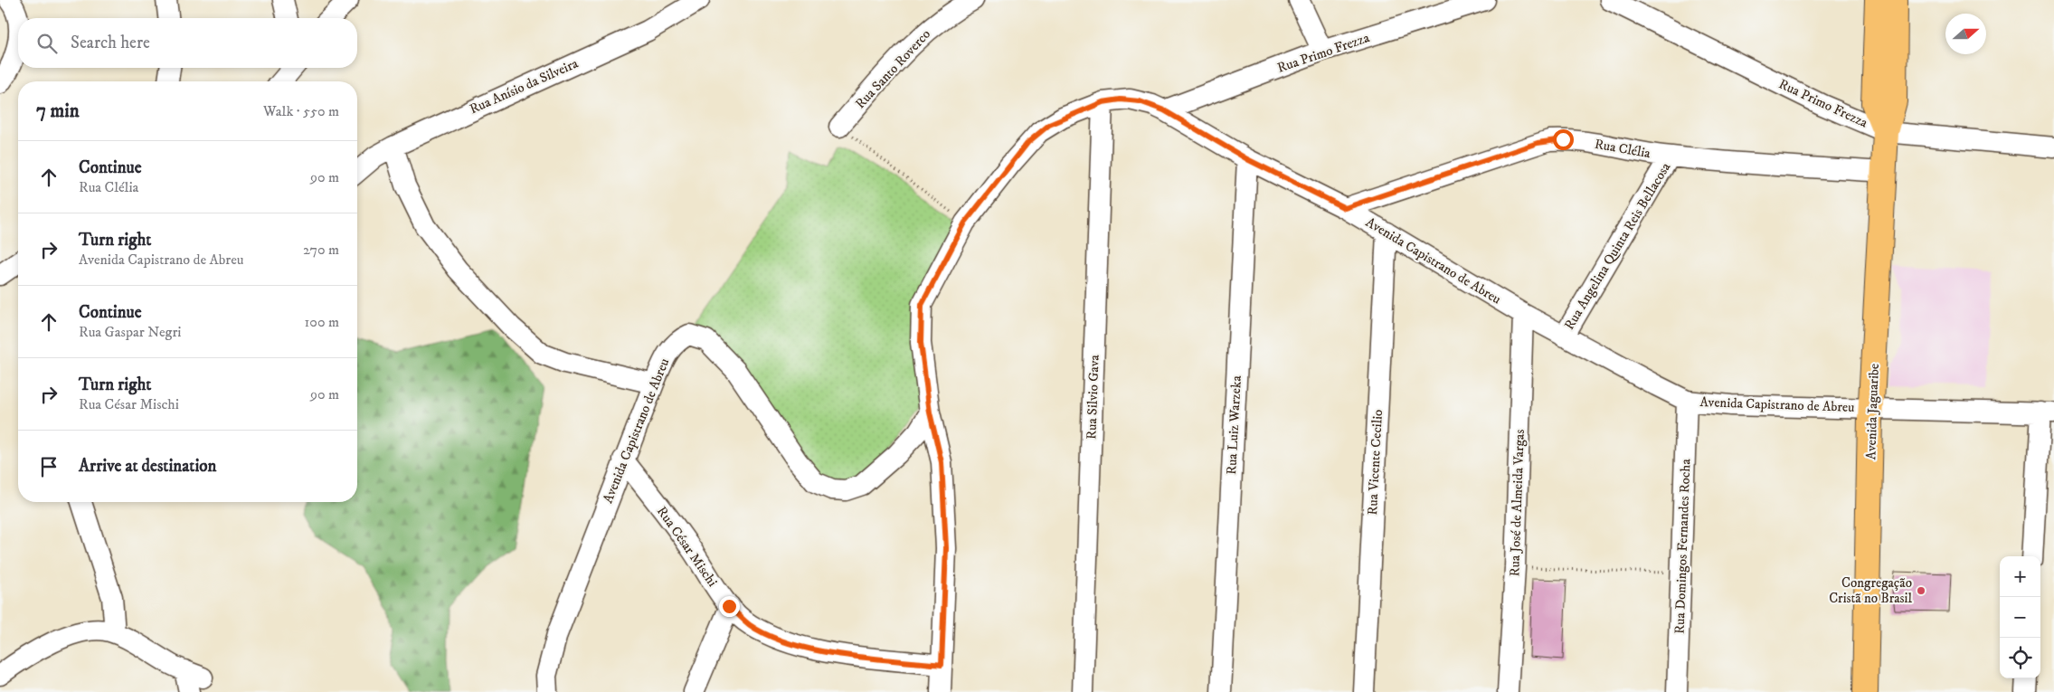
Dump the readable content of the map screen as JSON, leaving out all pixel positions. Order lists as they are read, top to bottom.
{
  "streets": {
    "main road": ["Avenida Jaguaribe"],
    "street": [
      "Rua Primo Frezza",
      "Rua Santo Roverco",
      "Rua Anísio da Silveira",
      "Rua Clélia",
      "Rua Angelina Quinta Reis Bellacosa",
      "Avenida Capistrano de Abreu",
      "Rua Silvio Gava",
      "Rua Luiz Warzeka",
      "Rua Vicente Cecilio",
      "Rua José de Almeida Vargas",
      "Rua César Mischi",
      "Rua Domingos Fernandes Rocha"
    ]
  },
  "crossings": [
    ["Rua Primo Frezza", "Avenida Capistrano de Abreu"],
    ["Rua Primo Frezza", "Avenida Jaguaribe"],
    ["Rua Clélia", "Rua Angelina Quinta Reis Bellacosa"],
    ["Rua Clélia", "Avenida Capistrano de Abreu"],
    ["Rua Clélia", "Avenida Jaguaribe"],
    ["Rua Angelina Quinta Reis Bellacosa", "Avenida Capistrano de Abreu"],
    ["Avenida Capistrano de Abreu", "Rua Silvio Gava"],
    ["Avenida Capistrano de Abreu", "Avenida Jaguaribe"],
    ["Avenida Capistrano de Abreu", "Rua Luiz Warzeka"],
    ["Avenida Capistrano de Abreu", "Rua Vicente Cecilio"],
    ["Avenida Capistrano de Abreu", "Rua José de Almeida Vargas"],
    ["Avenida Capistrano de Abreu", "Rua César Mischi"],
    ["Avenida Capistrano de Abreu", "Rua Domingos Fernandes Rocha"]
  ],
  "places": ["Congregação Cristã no Brasil"],
  "north": "right",
  "page": {
    "search": "Search here",
    "heading": ["7 min", "Walk · 550 m"],
    "list": [
      ["Continue", "Rua Clélia", "90 m"],
      ["Turn right", "Avenida Capistrano de Abreu", "270 m"],
      ["Continue", "Rua Gaspar Negri", "100 m"],
      ["Turn right", "Rua César Mischi", "90 m"],
      "Arrive at destination"
    ],
    "map_buttons": ["+", "−"]
  }
}
